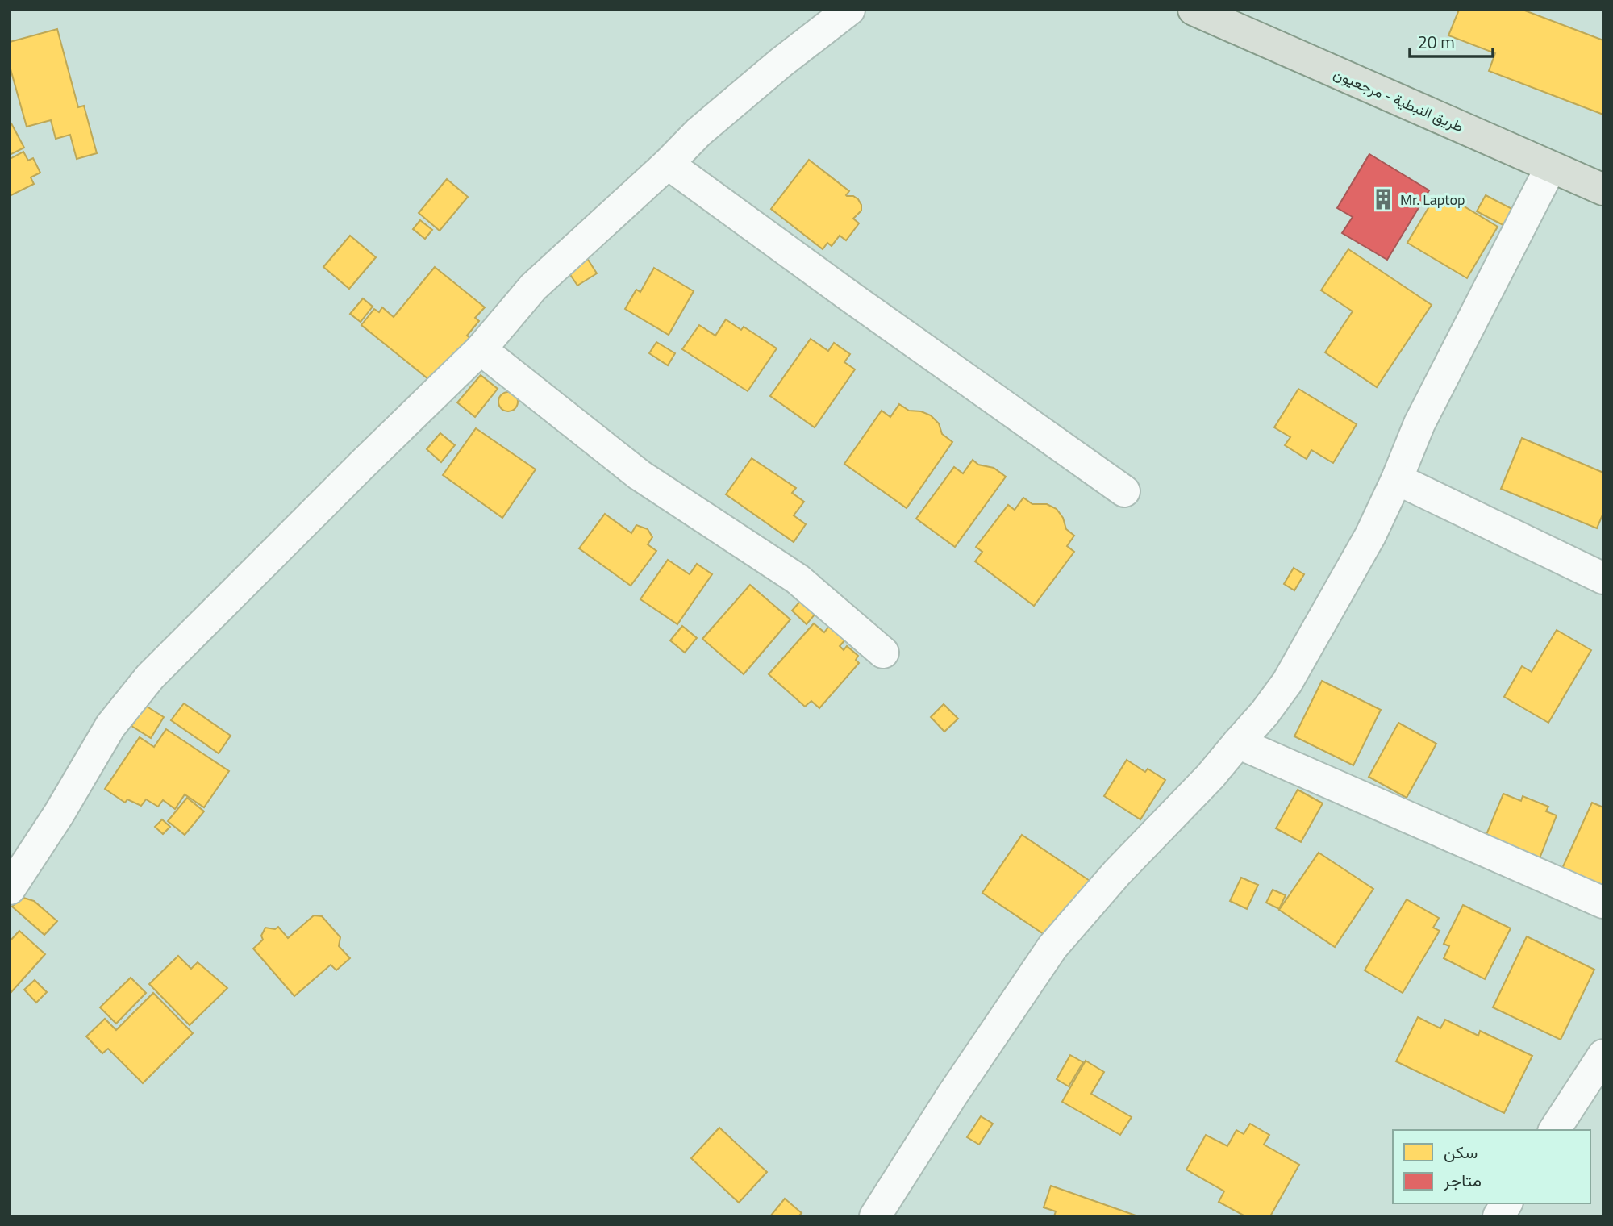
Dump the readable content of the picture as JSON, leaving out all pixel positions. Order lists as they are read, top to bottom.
{
  "streets": {
    "main road": ["طريق النبطية - مرجعيون"]
  },
  "places": {
    "building": ["Mr. Laptop"]
  },
  "legend": ["سكن", "متاجر"],
  "scale_bar": "20 m"
}
